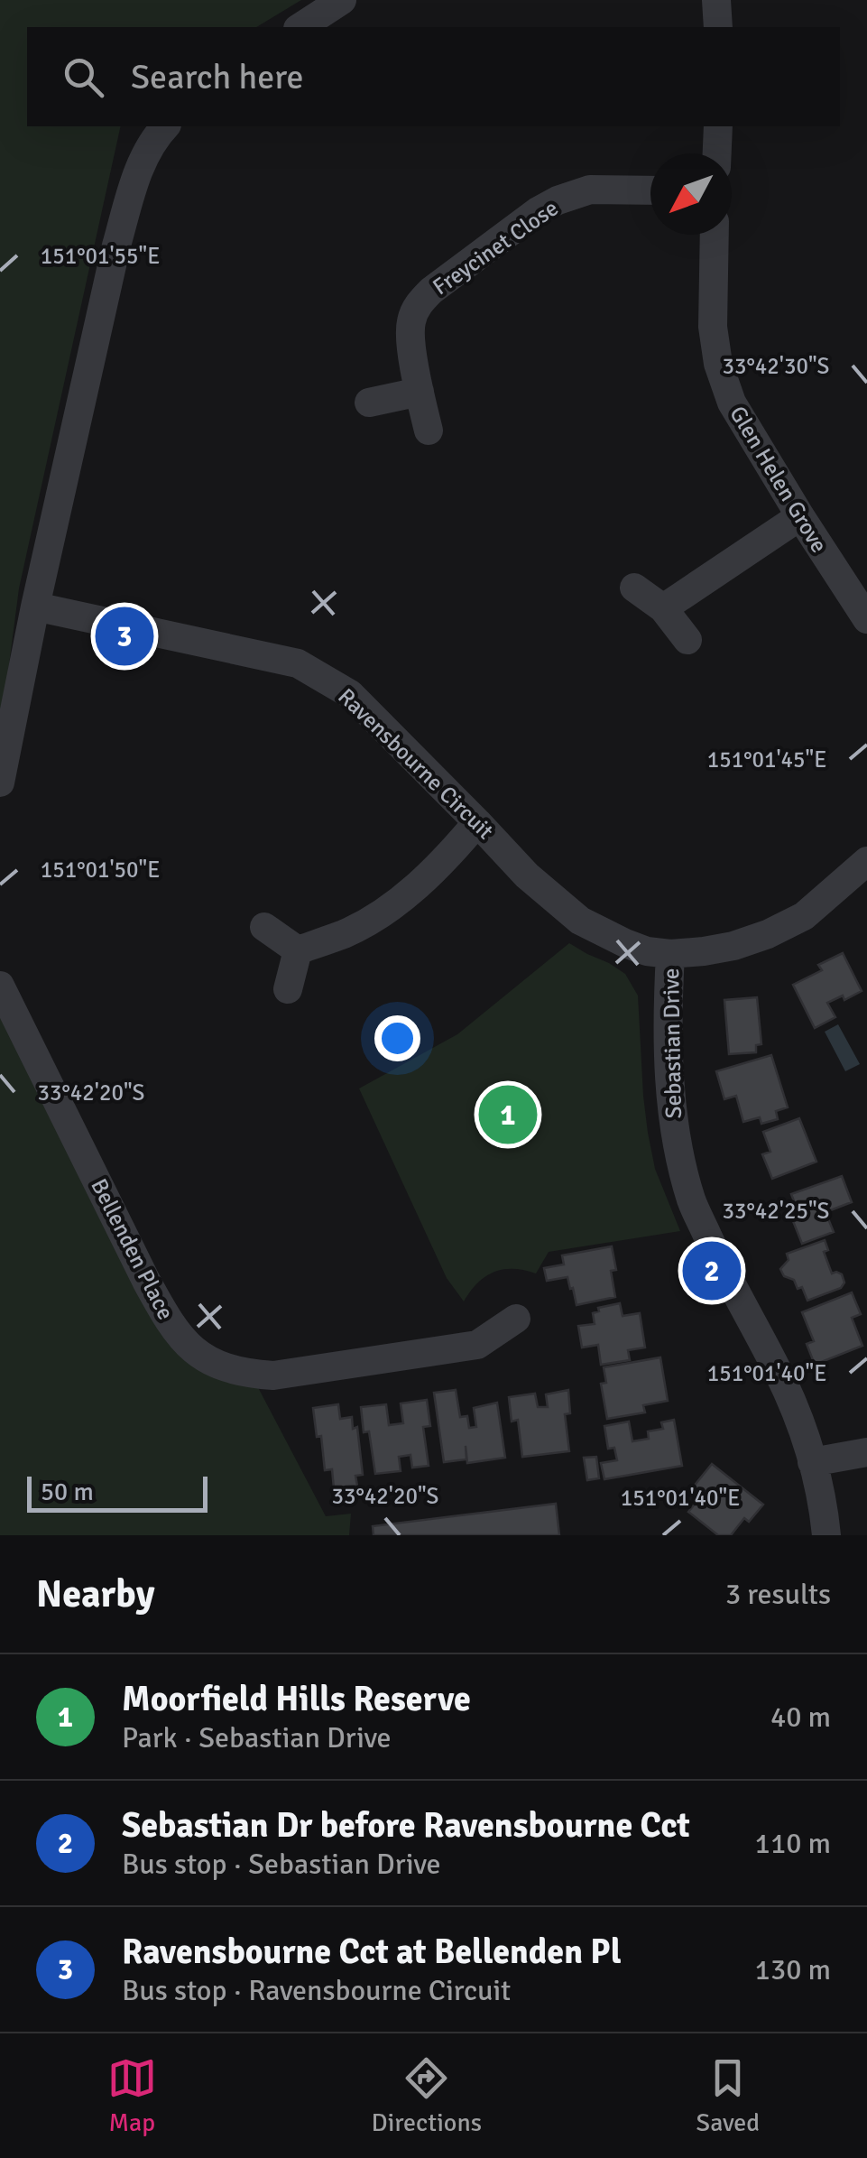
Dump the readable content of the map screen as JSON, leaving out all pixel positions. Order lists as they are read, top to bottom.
{
  "streets": {
    "street": [
      "Freycinet Close",
      "Glen Helen Grove",
      "Ravensbourne Circuit",
      "Sebastian Drive",
      "Bellenden Place"
    ]
  },
  "crossings": [
    ["Ravensbourne Circuit", "Sebastian Drive"]
  ],
  "scale_bar": "50 m",
  "north": "bottom left",
  "page": {
    "search": "Search here",
    "pins": ["3", "1", "2"],
    "scale": "50 m",
    "heading": ["Nearby", "3 results"],
    "list": [
      {
        "mark": "1",
        "name": "Moorfield Hills Reserve",
        "note": "Park · Sebastian Drive",
        "value": "40 m"
      },
      {
        "mark": "2",
        "name": "Sebastian Dr before Ravensbourne Cct",
        "note": "Bus stop · Sebastian Drive",
        "value": "110 m"
      },
      {
        "mark": "3",
        "name": "Ravensbourne Cct at Bellenden Pl",
        "note": "Bus stop · Ravensbourne Circuit",
        "value": "130 m"
      }
    ],
    "nav": ["Map", "Directions", "Saved"]
  },
  "coordinates": [
    "151°01'55\"E",
    "33°42'30\"S",
    "151°01'45\"E",
    "151°01'50\"E",
    "33°42'20\"S",
    "33°42'25\"S",
    "151°01'40\"E"
  ]
}
